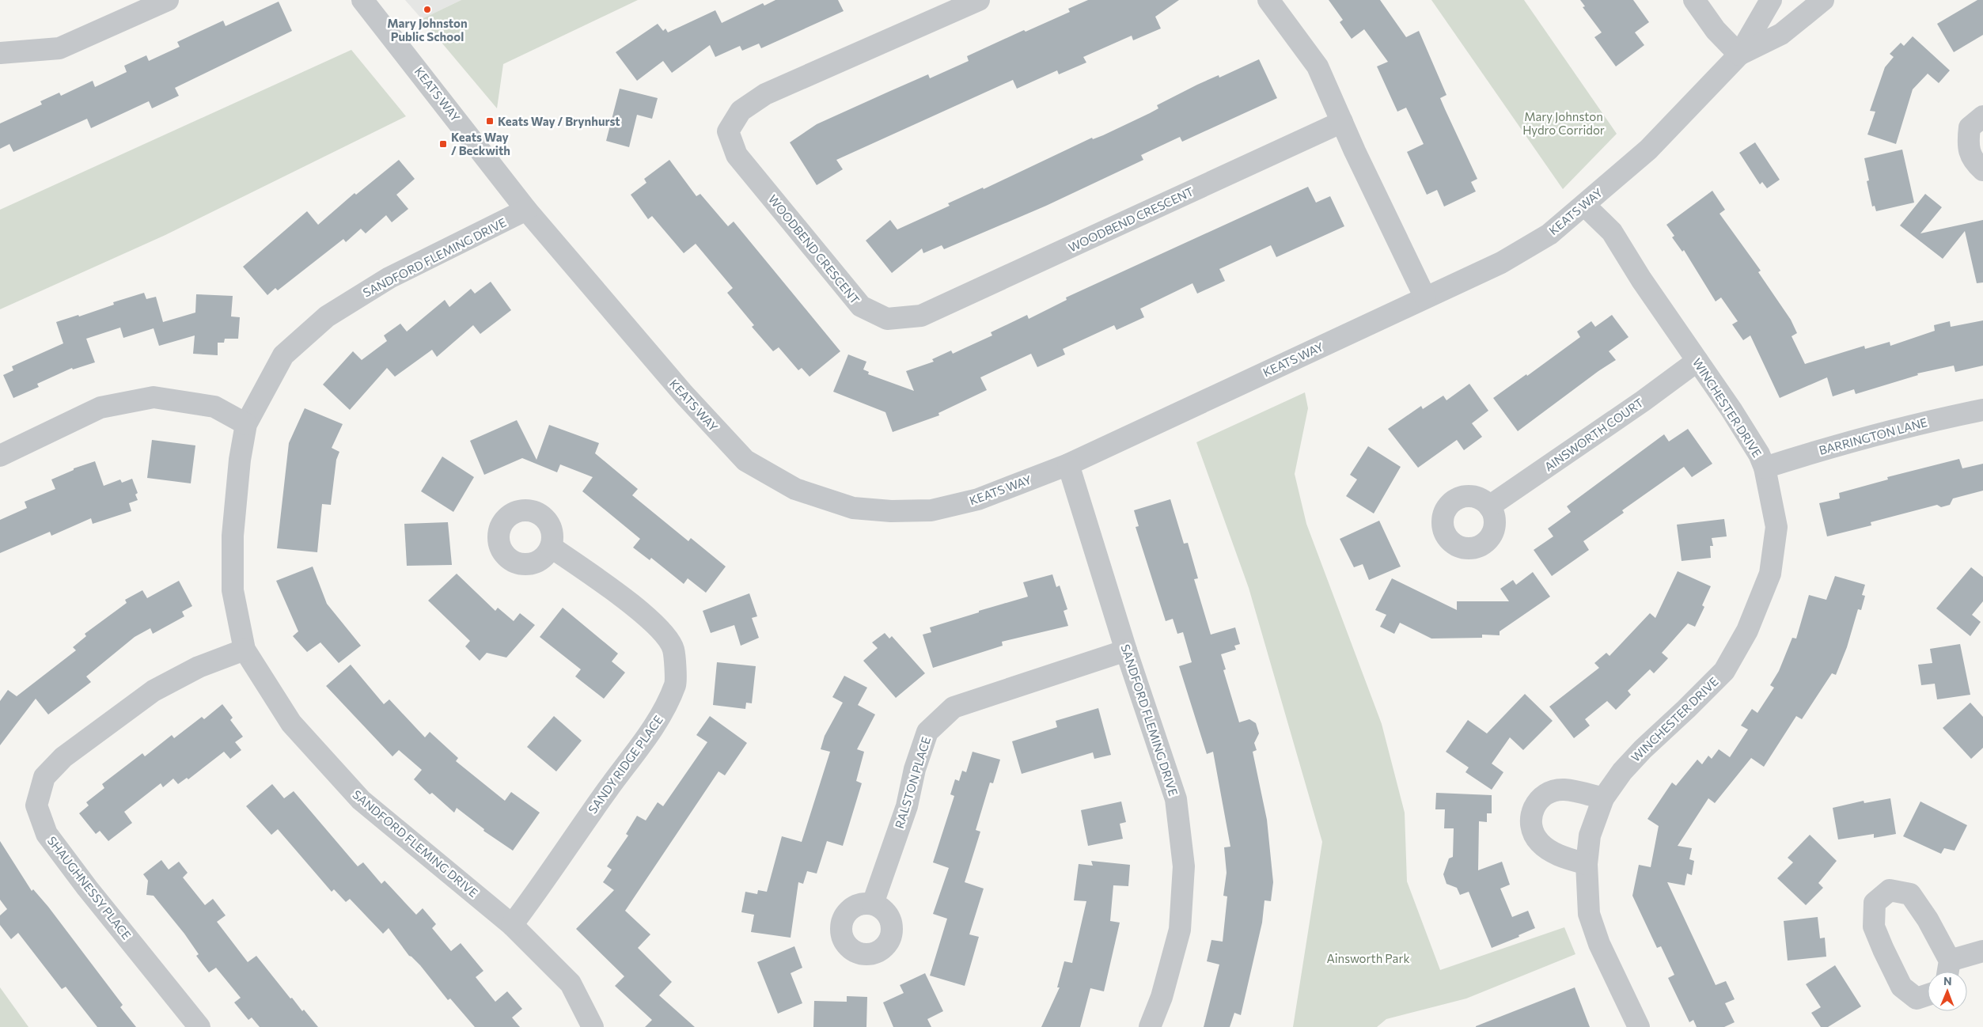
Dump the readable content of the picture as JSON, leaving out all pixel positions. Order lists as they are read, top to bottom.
{
  "streets": {
    "street": [
      "KEATS WAY",
      "WOODBEND CRESCENT",
      "SANDFORD FLEMING DRIVE",
      "WINCHESTER DRIVE",
      "AINSWORTH COURT",
      "BARRINGTON LANE",
      "SANDY RIDGE PLACE",
      "RALSTON PLACE",
      "SHAUGHNESSY PLACE"
    ]
  },
  "crossings": [
    ["KEATS WAY", "SANDFORD FLEMING DRIVE"],
    ["KEATS WAY", "WINCHESTER DRIVE"],
    ["SANDFORD FLEMING DRIVE", "SANDY RIDGE PLACE"],
    ["SANDFORD FLEMING DRIVE", "RALSTON PLACE"],
    ["SANDFORD FLEMING DRIVE", "SHAUGHNESSY PLACE"],
    ["WINCHESTER DRIVE", "AINSWORTH COURT"],
    ["WINCHESTER DRIVE", "BARRINGTON LANE"]
  ],
  "parks": ["Mary Johnston Hydro Corridor", "Ainsworth Park"],
  "places": {
    "other": ["Mary Johnston Public School"],
    "transit": ["Keats Way / Brynhurst", "Keats Way / Beckwith"]
  },
  "north": "top"
}
